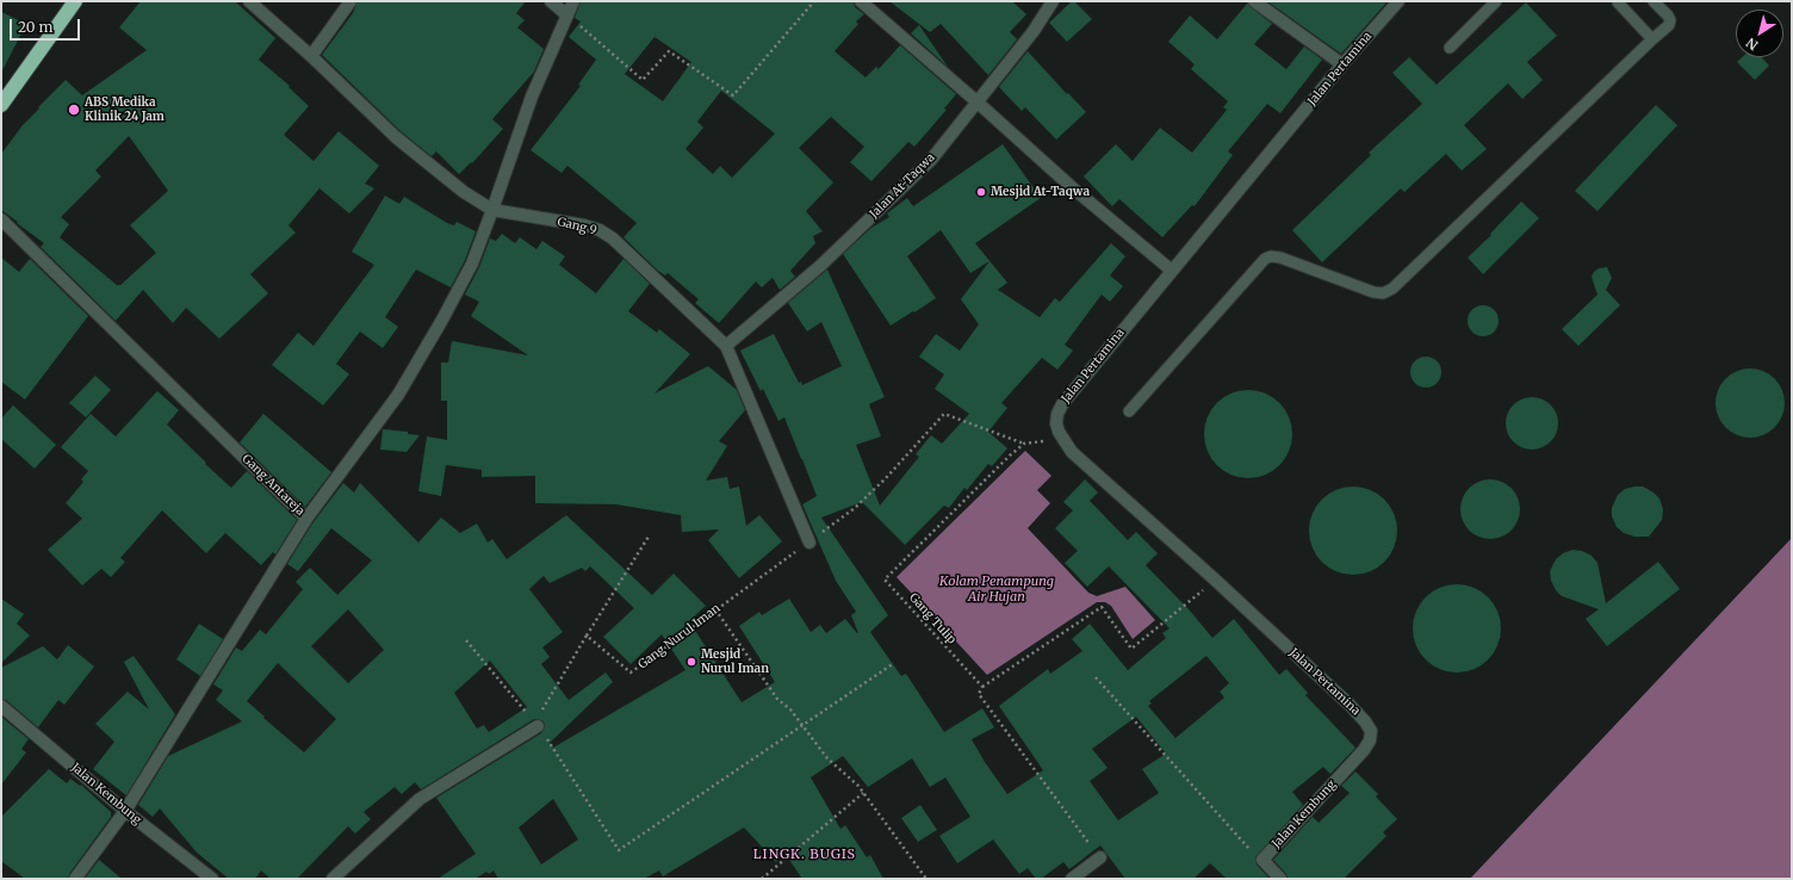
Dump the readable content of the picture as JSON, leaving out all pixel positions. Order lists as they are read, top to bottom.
{
  "streets": {
    "street": [
      "Jalan Pertamina",
      "Jalan At-Taqwa",
      "Gang 9",
      "Gang Antareja",
      "Jalan Kembung"
    ],
    "path": ["Gang Tulip", "Gang Nurul Iman"]
  },
  "crossings": [
    ["Jalan Pertamina", "Jalan Kembung"],
    ["Jalan At-Taqwa", "Gang 9"],
    ["Gang 9", "Gang Antareja"],
    ["Gang 9", "Gang Nurul Iman"],
    ["Gang Tulip", "Gang Nurul Iman"]
  ],
  "districts": ["LINGK. BUGIS"],
  "water": ["Kolam Penampung Air Hujan"],
  "places": ["ABS Medika Klinik 24 Jam", "Mesjid At-Taqwa", "Mesjid Nurul Iman"],
  "scale_bar": "20 m",
  "north": "bottom left"
}
